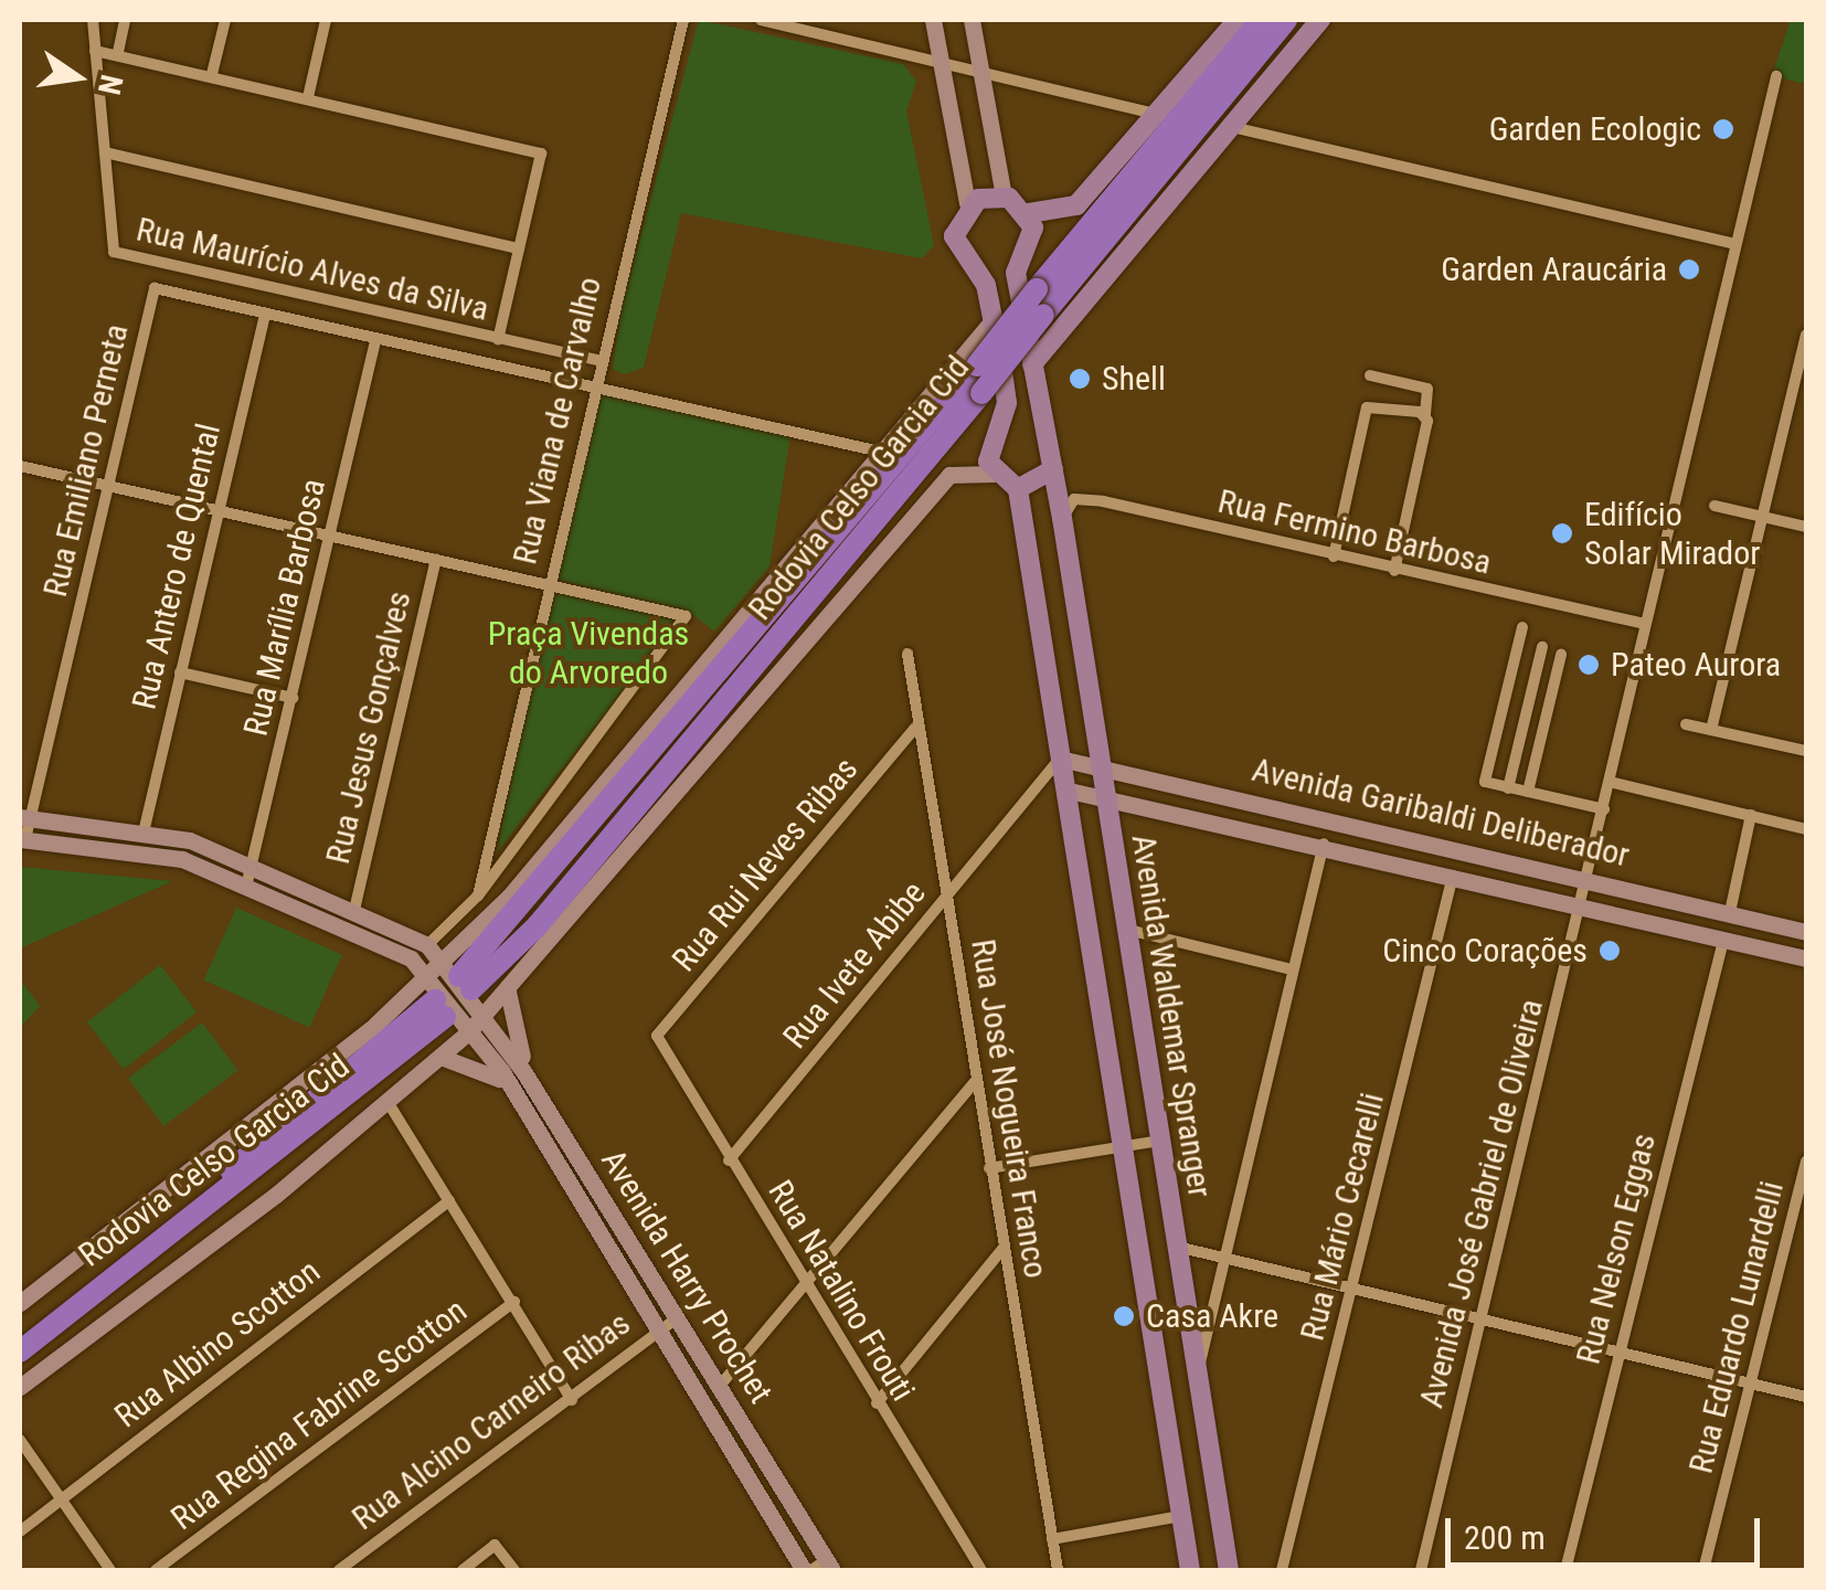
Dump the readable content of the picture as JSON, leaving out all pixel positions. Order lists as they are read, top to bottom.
{
  "streets": {
    "highway": ["Rodovia Celso Garcia Cid"],
    "main road": ["Avenida Waldemar Spranger"],
    "street": [
      "Rua Maurício Alves da Silva",
      "Rua Viana de Carvalho",
      "Rua Emiliano Perneta",
      "Rua Fermino Barbosa",
      "Rua Antero de Quental",
      "Rua Marília Barbosa",
      "Rua Jesus Gonçalves",
      "Avenida Garibaldi Deliberador",
      "Rua Rui Neves Ribas",
      "Rua Ivete Abibe",
      "Rua José Nogueira Franco",
      "Avenida José Gabriel de Oliveira",
      "Rua Mário Cecarelli",
      "Rua Nelson Eggas",
      "Avenida Harry Prochet",
      "Rua Natalino Frouti",
      "Rua Eduardo Lunardelli",
      "Rua Albino Scotton",
      "Rua Regina Fabrine Scotton",
      "Rua Alcino Carneiro Ribas"
    ]
  },
  "crossings": [
    ["Rua Maurício Alves da Silva", "Rua Viana de Carvalho"],
    ["Rua Emiliano Perneta", "Rua Antero de Quental"],
    ["Rodovia Celso Garcia Cid", "Avenida Harry Prochet"],
    ["Rua Fermino Barbosa", "Avenida Waldemar Spranger"],
    ["Rua Fermino Barbosa", "Avenida José Gabriel de Oliveira"],
    ["Avenida Garibaldi Deliberador", "Rua Ivete Abibe"],
    ["Avenida Garibaldi Deliberador", "Avenida Waldemar Spranger"],
    ["Avenida Garibaldi Deliberador", "Avenida José Gabriel de Oliveira"],
    ["Avenida Garibaldi Deliberador", "Rua Mário Cecarelli"],
    ["Avenida Garibaldi Deliberador", "Rua Nelson Eggas"],
    ["Rua Rui Neves Ribas", "Rua José Nogueira Franco"],
    ["Rua Rui Neves Ribas", "Rua Natalino Frouti"],
    ["Rua Ivete Abibe", "Avenida Waldemar Spranger"],
    ["Rua Ivete Abibe", "Rua José Nogueira Franco"],
    ["Rua Ivete Abibe", "Rua Natalino Frouti"],
    ["Avenida Harry Prochet", "Rua Alcino Carneiro Ribas"]
  ],
  "parks": ["Praça Vivendas do Arvoredo"],
  "places": [
    "Garden Ecologic",
    "Garden Araucária",
    "Shell",
    "Edifício Solar Mirador",
    "Pateo Aurora",
    "Cinco Corações",
    "Casa Akre"
  ],
  "scale_bar": "200 m",
  "north": "right"
}
